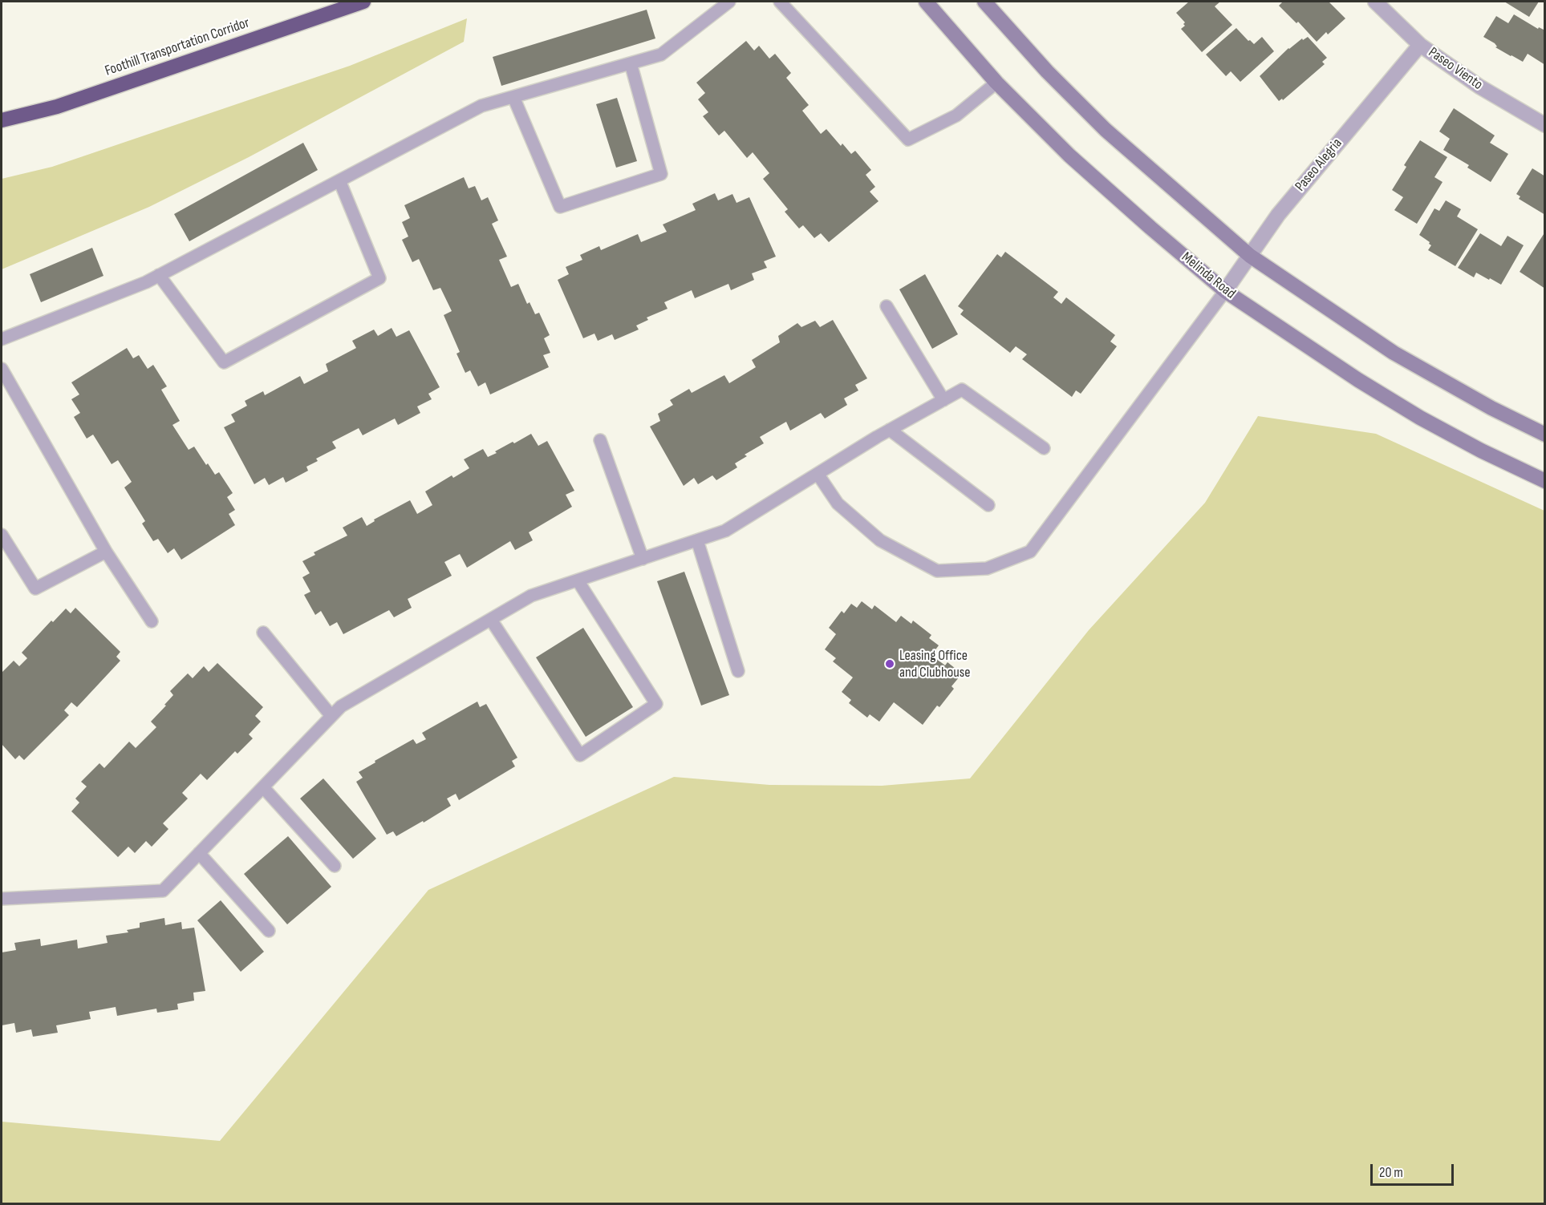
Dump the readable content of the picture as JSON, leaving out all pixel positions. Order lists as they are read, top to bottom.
{
  "streets": {
    "highway": ["Foothill Transportation Corridor"],
    "main road": ["Melinda Road"],
    "street": ["Paseo Viento", "Paseo Alegria"]
  },
  "crossings": [
    ["Paseo Viento", "Paseo Alegria"],
    ["Paseo Alegria", "Melinda Road"]
  ],
  "places": ["Leasing Office and Clubhouse"],
  "scale_bar": "20 m"
}
